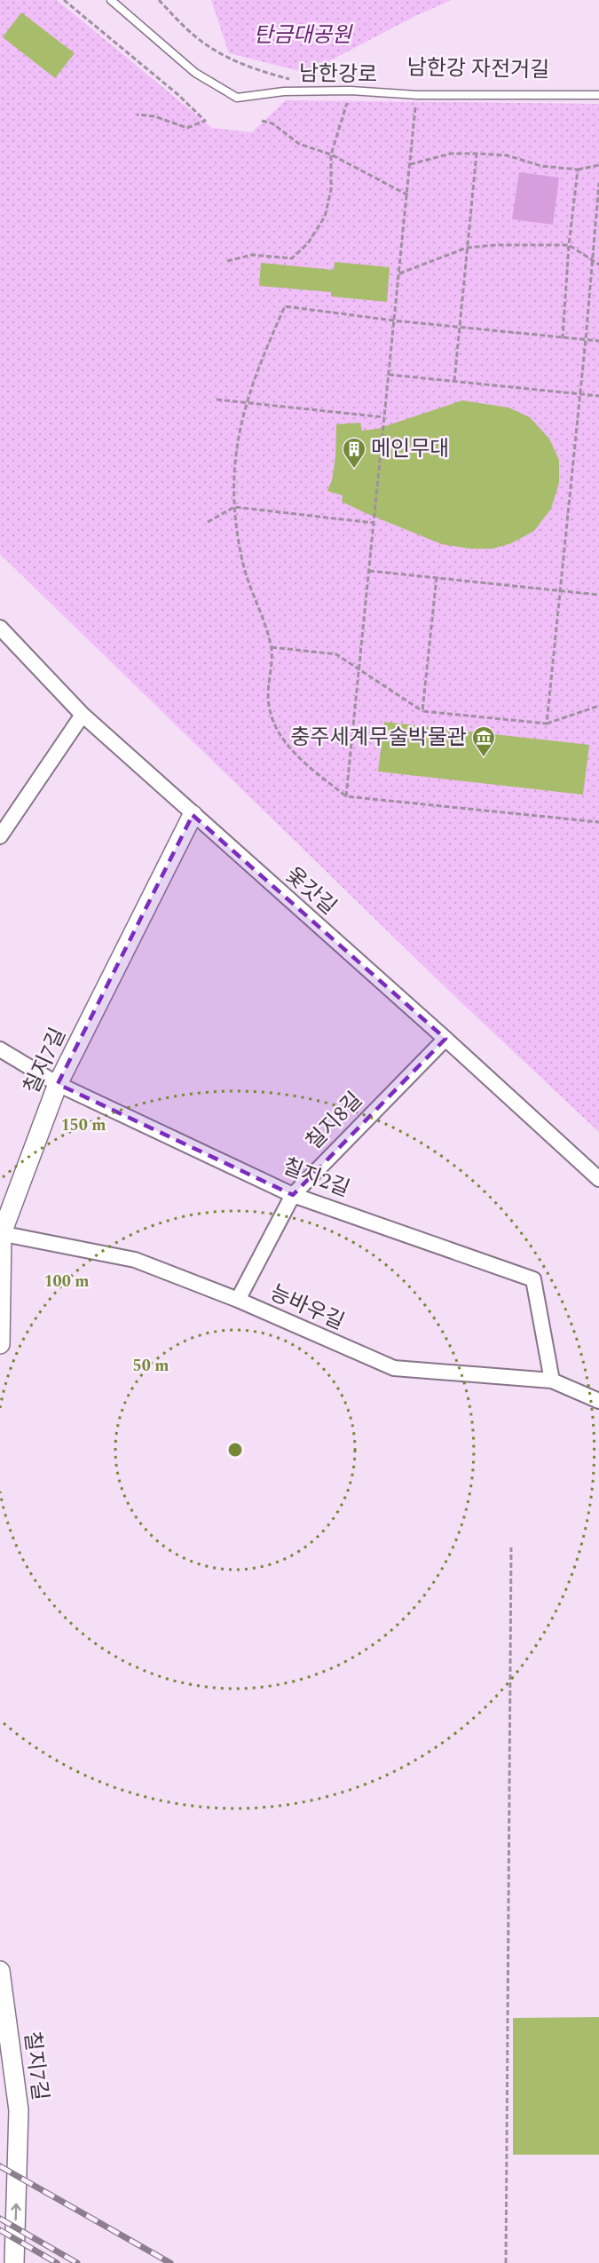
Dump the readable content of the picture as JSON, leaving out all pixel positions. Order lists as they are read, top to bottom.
{
  "streets": {
    "street": [
      "옻갓길",
      "칠지7길",
      "칠지8길",
      "칠지2길",
      "능바우길"
    ],
    "lane": ["남한강로"]
  },
  "crossings": [
    ["옻갓길", "칠지7길"],
    ["옻갓길", "칠지8길"],
    ["칠지7길", "칠지2길"],
    ["칠지7길", "능바우길"],
    ["칠지8길", "칠지2길"],
    ["칠지8길", "능바우길"],
    ["칠지2길", "능바우길"]
  ],
  "parks": ["탄금대공원"],
  "places": {
    "building": ["메인무대"],
    "museum": ["충주세계무술박물관"]
  },
  "rings": ["150 m", "100 m", "50 m"]
}
